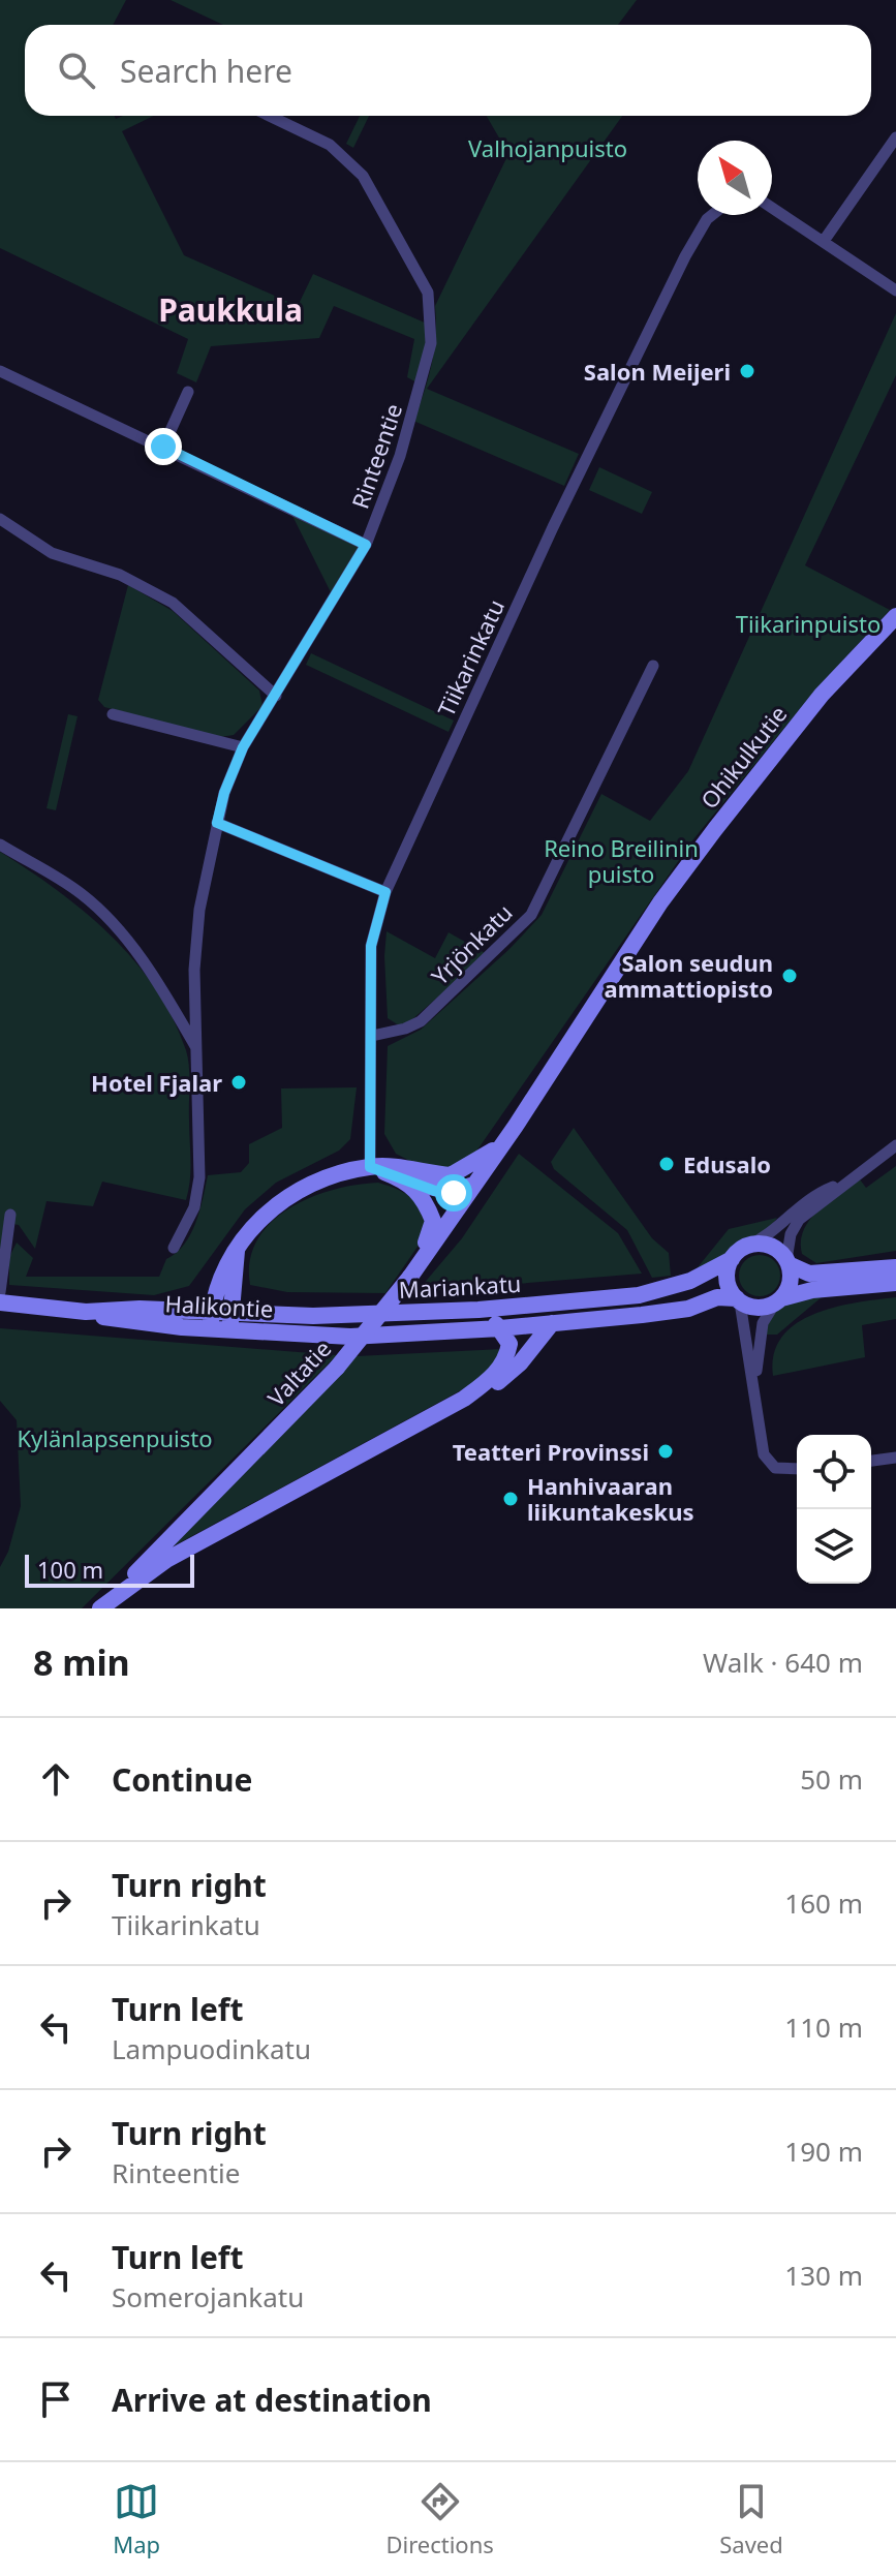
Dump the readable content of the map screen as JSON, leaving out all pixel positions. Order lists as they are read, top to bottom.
{
  "streets": {
    "main road": [
      "Ohikulkutie",
      "Mariankatu",
      "Halikontie",
      "Valtatie"
    ],
    "street": ["Rinteentie", "Tiikarinkatu", "Yrjönkatu"]
  },
  "crossings": [
    ["Tiikarinkatu", "Yrjönkatu"],
    ["Ohikulkutie", "Valtatie"],
    ["Mariankatu", "Halikontie"]
  ],
  "districts": ["Paukkula"],
  "parks": [
    "Valhojanpuisto",
    "Tiikarinpuisto",
    "Reino Breilinin puisto",
    "Kylänlapsenpuisto"
  ],
  "places": [
    "Salon Meijeri",
    "Salon seudun ammattiopisto",
    "Hotel Fjalar",
    "Edusalo",
    "Teatteri Provinssi",
    "Hanhivaaran liikuntakeskus"
  ],
  "scale_bar": "100 m",
  "north": "top left",
  "page": {
    "search": "Search here",
    "scale": "100 m",
    "heading": ["8 min", "Walk · 640 m"],
    "list": [
      ["Continue", "50 m"],
      ["Turn right", "Tiikarinkatu", "160 m"],
      ["Turn left", "Lampuodinkatu", "110 m"],
      ["Turn right", "Rinteentie", "190 m"],
      ["Turn left", "Somerojankatu", "130 m"],
      "Arrive at destination"
    ],
    "nav": ["Map", "Directions", "Saved"]
  }
}
